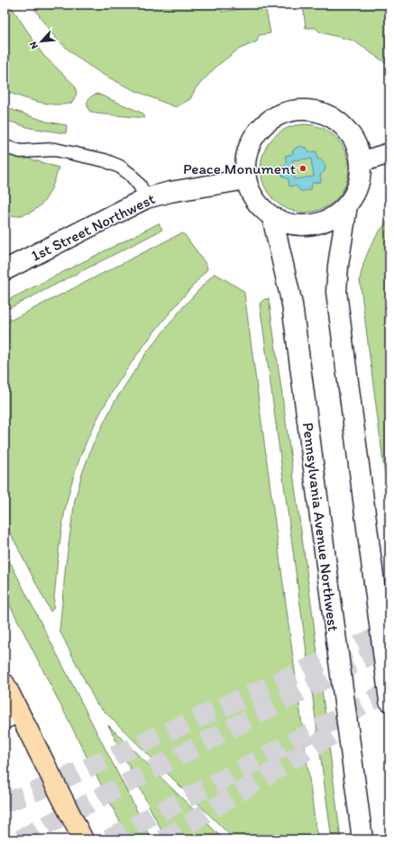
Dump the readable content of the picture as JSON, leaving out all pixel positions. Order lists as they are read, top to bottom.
{
  "streets": {
    "street": ["1st Street Northwest", "Pennsylvania Avenue Northwest"]
  },
  "crossings": [
    ["1st Street Northwest", "Pennsylvania Avenue Northwest"]
  ],
  "places": ["Peace Monument"],
  "north": "bottom left"
}
